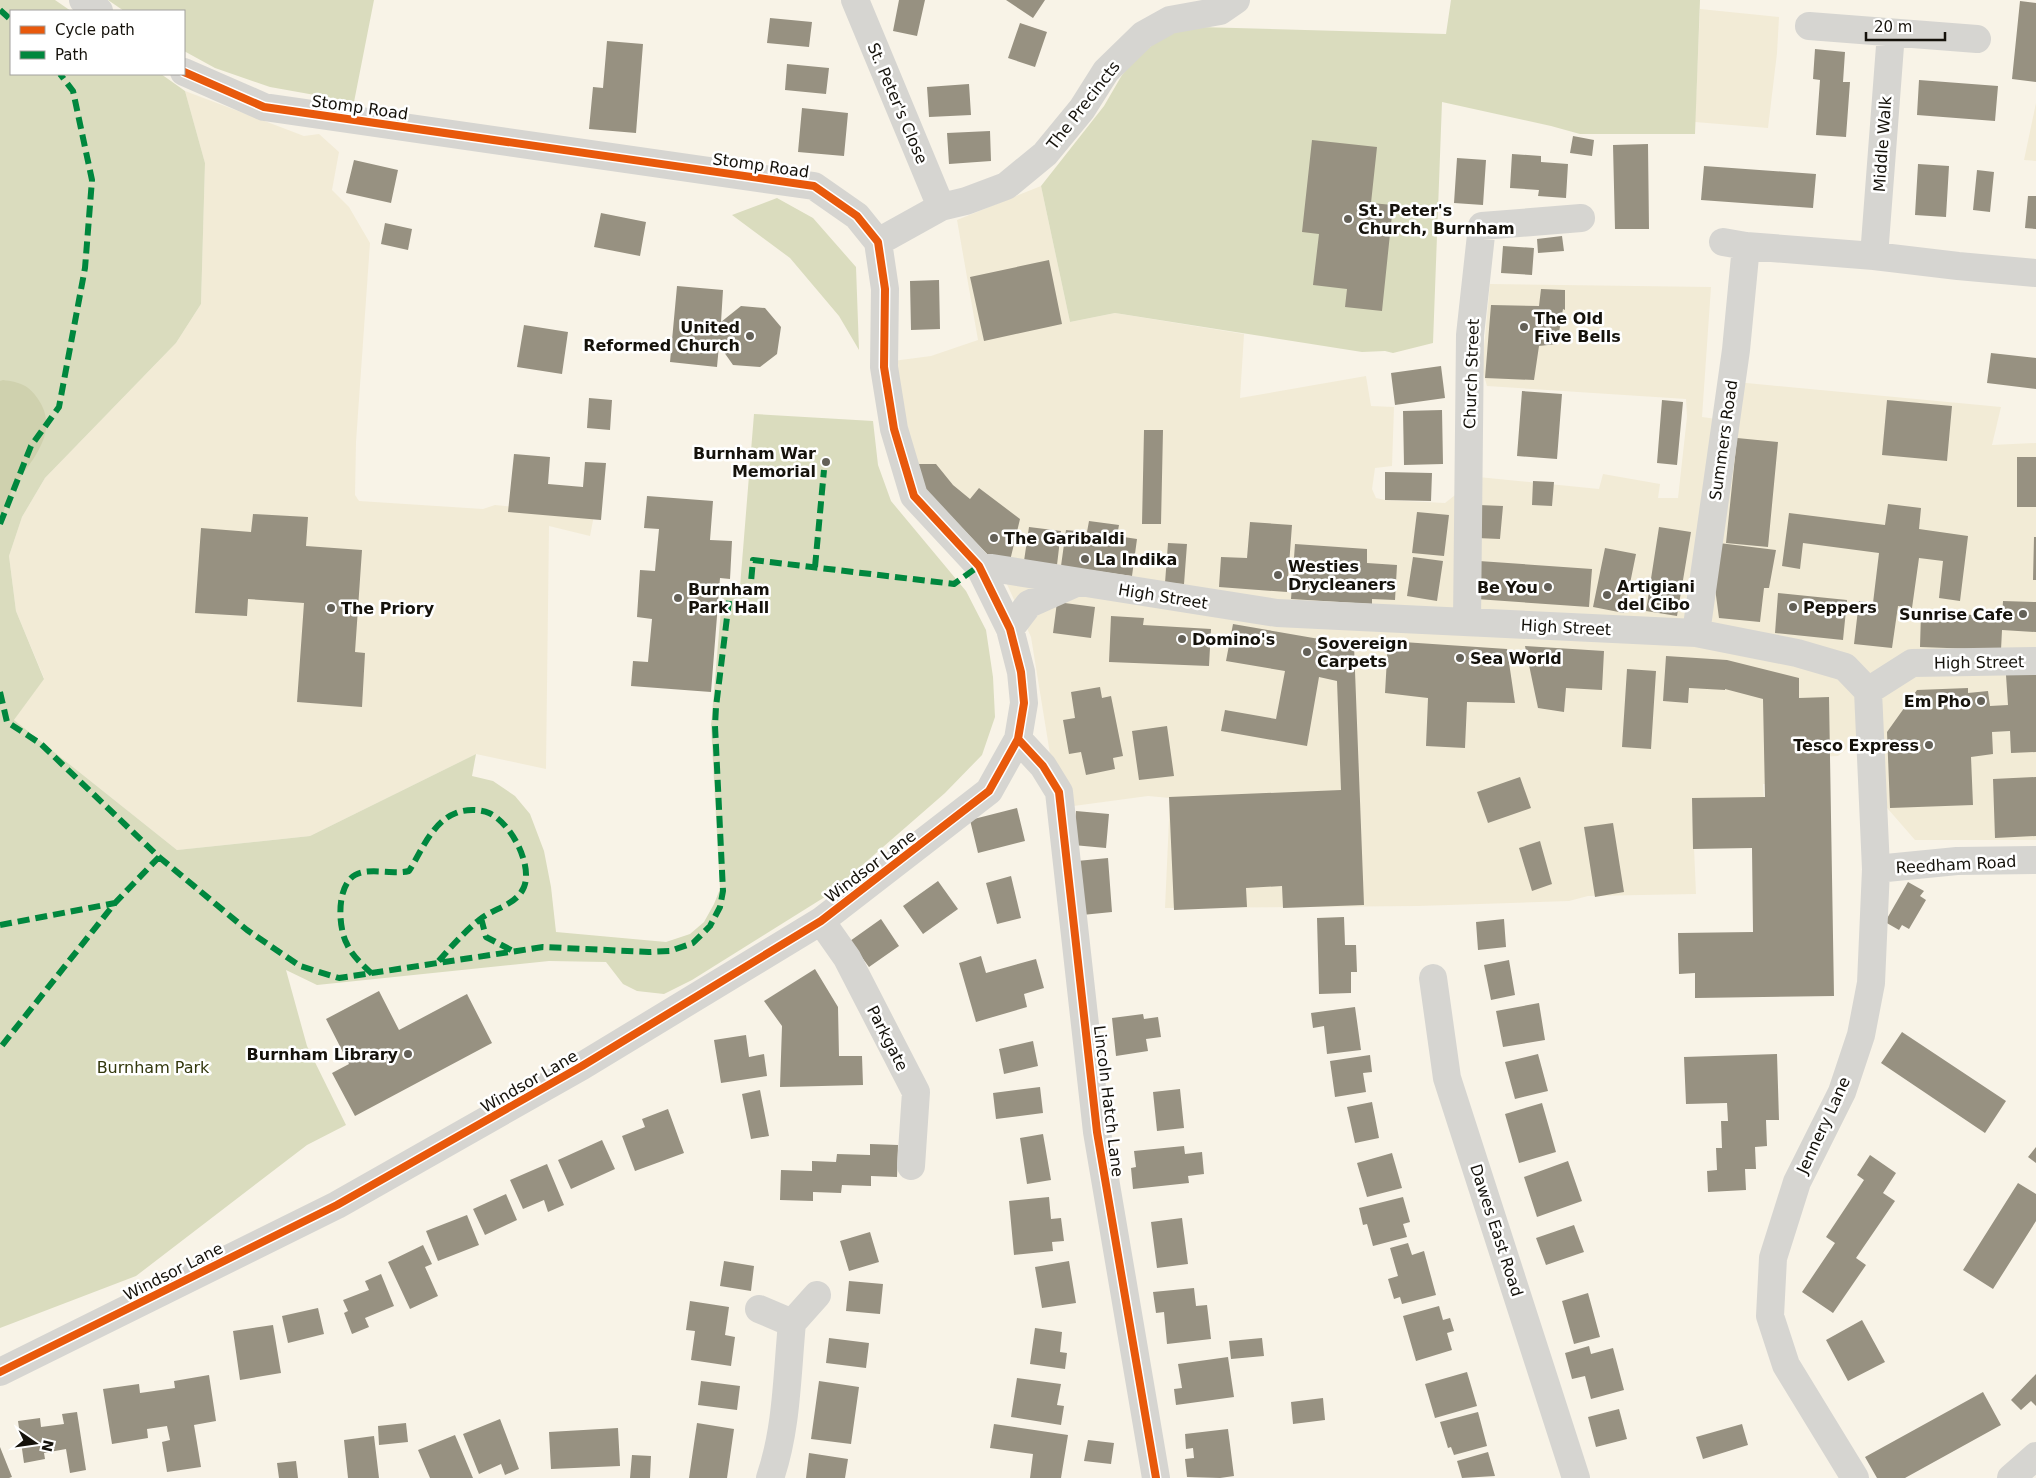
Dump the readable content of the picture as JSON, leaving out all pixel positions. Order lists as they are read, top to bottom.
{
  "streets": {
    "street": [
      "St. Peter's Close",
      "The Precincts",
      "Stomp Road",
      "Middle Walk",
      "Church Street",
      "Summers Road",
      "High Street",
      "Reedham Road",
      "Windsor Lane",
      "Parkgate",
      "Lincoln Hatch Lane",
      "Jennery Lane",
      "Dawes East Road"
    ]
  },
  "crossings": [
    ["St. Peter's Close", "The Precincts"],
    ["The Precincts", "Stomp Road"],
    ["Middle Walk", "Summers Road"],
    ["Church Street", "High Street"],
    ["Summers Road", "High Street"],
    ["High Street", "Jennery Lane"],
    ["Reedham Road", "Jennery Lane"],
    ["Windsor Lane", "Parkgate"],
    ["Windsor Lane", "Lincoln Hatch Lane"]
  ],
  "parks": ["Burnham Park"],
  "places": [
    "St. Peter's Church, Burnham",
    "The Old Five Bells",
    "United Reformed Church",
    "Burnham War Memorial",
    "The Garibaldi",
    "La Indika",
    "Westies Drycleaners",
    "Be You",
    "Artigiani del Cibo",
    "Burnham Park Hall",
    "Peppers",
    "The Priory",
    "Sunrise Cafe",
    "Domino's",
    "Sovereign Carpets",
    "Sea World",
    "Em Pho",
    "Tesco Express",
    "Burnham Library"
  ],
  "legend": ["Cycle path", "Path"],
  "scale_bar": "20 m",
  "north": "right"
}
